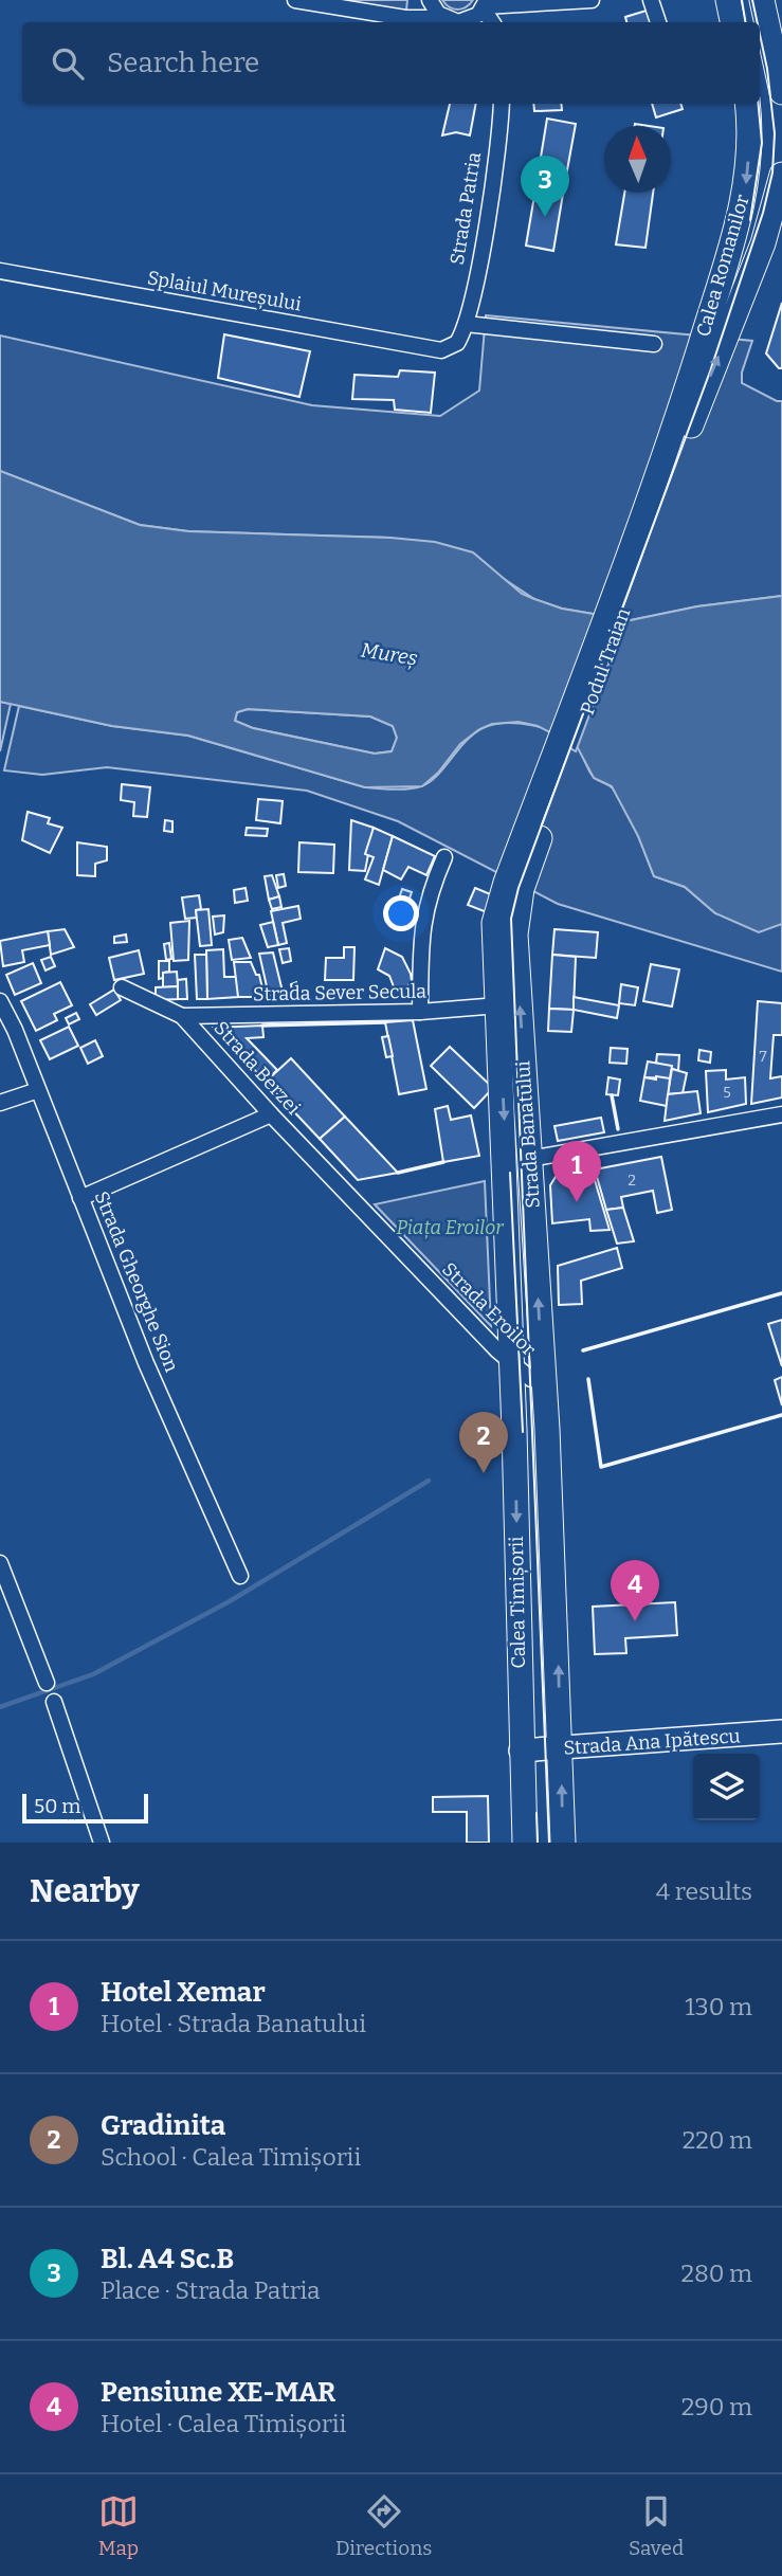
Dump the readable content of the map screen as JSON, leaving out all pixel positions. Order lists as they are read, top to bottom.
{
  "streets": {
    "main road": [
      "Calea Romanilor",
      "Podul Traian",
      "Strada Banatului",
      "Calea Timișorii"
    ],
    "street": [
      "Strada Patria",
      "Splaiul Mureșului",
      "Strada Sever Secula",
      "Strada Berzei",
      "Strada Gheorghe Sion",
      "Strada Eroilor",
      "Strada Ana Ipătescu"
    ]
  },
  "crossings": [
    ["Strada Patria", "Splaiul Mureșului"],
    ["Calea Romanilor", "Podul Traian"],
    ["Podul Traian", "Strada Banatului"],
    ["Strada Sever Secula", "Strada Berzei"],
    ["Strada Sever Secula", "Strada Banatului"],
    ["Strada Berzei", "Strada Eroilor"],
    ["Strada Banatului", "Strada Eroilor"],
    ["Strada Banatului", "Calea Timișorii"],
    ["Strada Eroilor", "Calea Timișorii"],
    ["Calea Timișorii", "Strada Ana Ipătescu"]
  ],
  "water": ["Mureș"],
  "parks": ["Piața Eroilor"],
  "house_numbers": ["7", "5", "2"],
  "scale_bar": "50 m",
  "north": "top",
  "page": {
    "search": "Search here",
    "pins": [
      "3",
      "1",
      "2",
      "4"
    ],
    "scale": "50 m",
    "heading": ["Nearby", "4 results"],
    "list": [
      {
        "mark": "1",
        "name": "Hotel Xemar",
        "note": "Hotel · Strada Banatului",
        "value": "130 m"
      },
      {
        "mark": "2",
        "name": "Gradinita",
        "note": "School · Calea Timișorii",
        "value": "220 m"
      },
      {
        "mark": "3",
        "name": "Bl. A4 Sc.B",
        "note": "Place · Strada Patria",
        "value": "280 m"
      },
      {
        "mark": "4",
        "name": "Pensiune XE-MAR",
        "note": "Hotel · Calea Timișorii",
        "value": "290 m"
      }
    ],
    "nav": ["Map", "Directions", "Saved"]
  }
}
